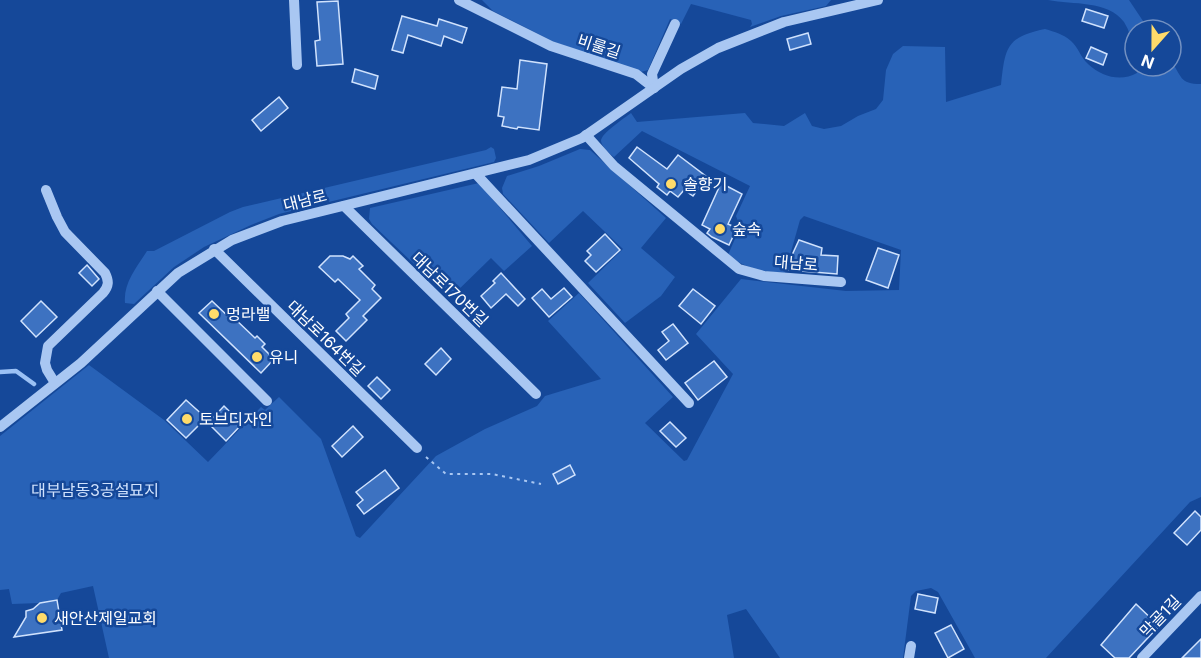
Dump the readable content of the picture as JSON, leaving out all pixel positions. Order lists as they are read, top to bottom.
{
  "streets": {
    "street": [
      "비룰길",
      "대남로",
      "대남로170번길",
      "대남로164번길",
      "막골1길"
    ]
  },
  "crossings": [
    ["비룰길", "대남로"],
    ["대남로", "대남로170번길"],
    ["대남로", "대남로164번길"]
  ],
  "parks": ["대부남동3공설묘지"],
  "places": [
    "솔향기",
    "숲속",
    "멍라밸",
    "유니",
    "토브디자인",
    "새안산제일교회"
  ],
  "north": "bottom"
}
